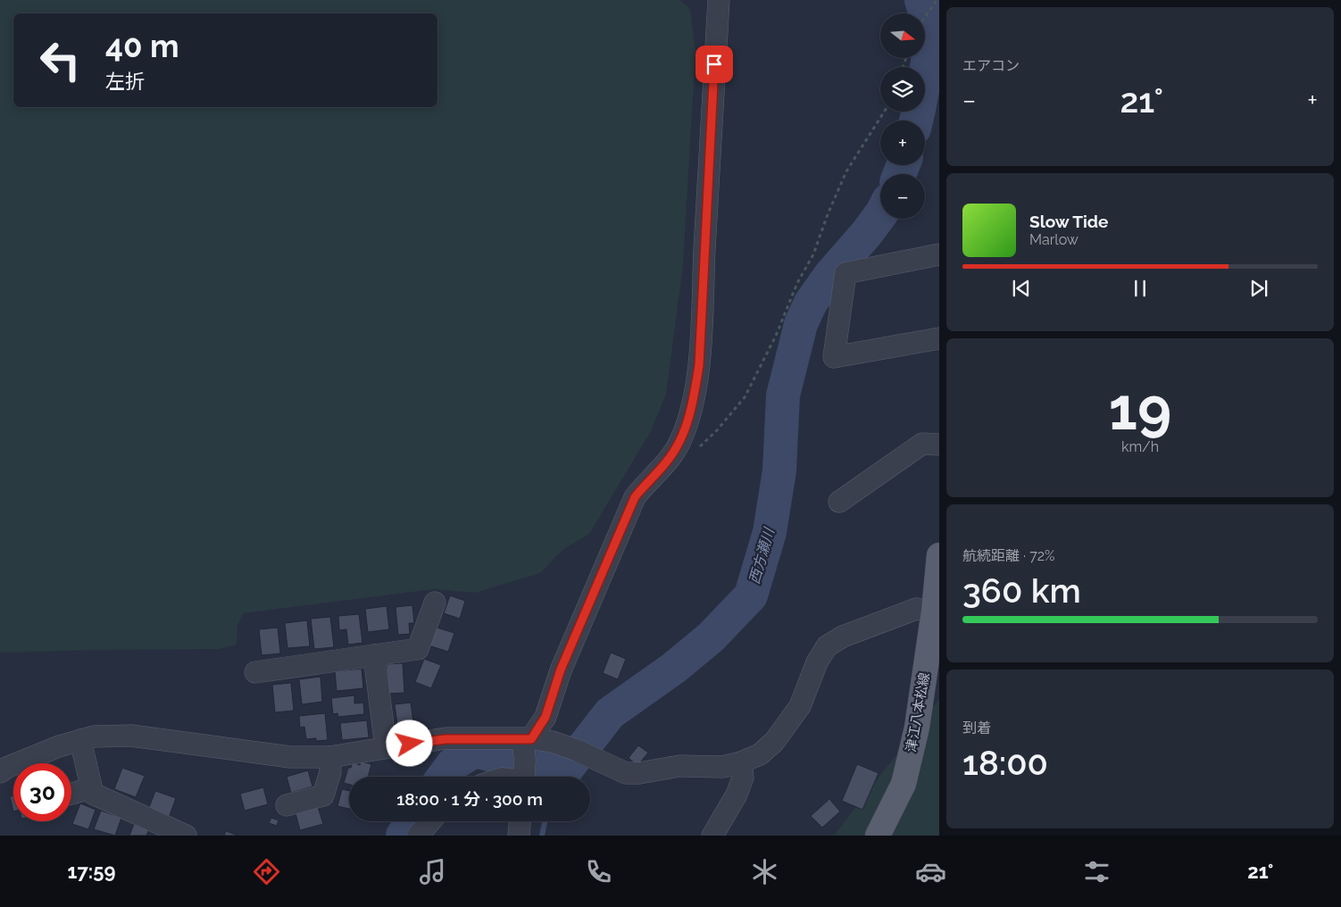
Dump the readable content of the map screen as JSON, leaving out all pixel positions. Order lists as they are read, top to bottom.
{
  "streets": {
    "main road": ["津江八本松線"]
  },
  "water": ["西方瀬川"],
  "north": "right",
  "page": {
    "tile": [
      "エアコン",
      ["19", "km/h"],
      ["航続距離 · 72%", "360 km"],
      ["到着", "18:00"]
    ],
    "map_buttons": ["+", "−"],
    "turn": ["40 m", "左折"],
    "heat": ["−", "21°", "+"],
    "song": ["Slow Tide", "Marlow"],
    "limit": "30",
    "trip": "18:00 · 1 分 · 300 m",
    "tabs": ["17:59", "21°"]
  }
}
